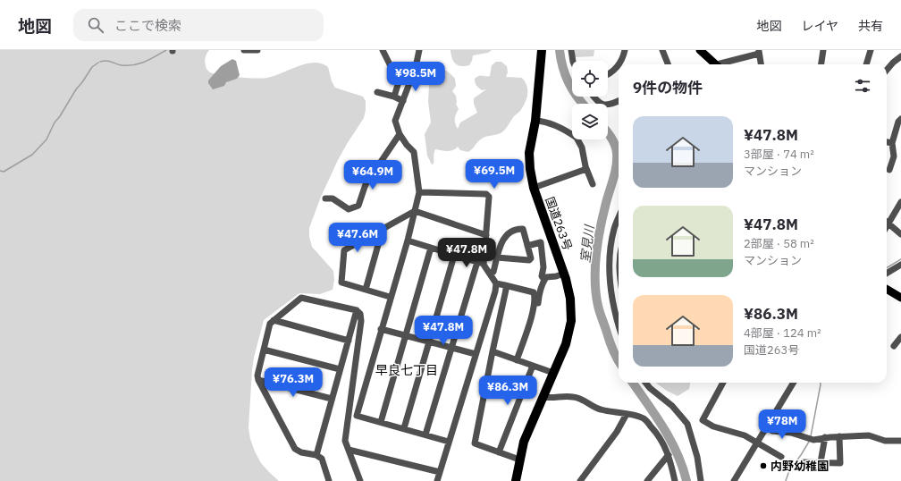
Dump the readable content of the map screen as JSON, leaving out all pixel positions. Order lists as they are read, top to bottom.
{
  "streets": {
    "highway": ["国道263号"]
  },
  "districts": ["早良七丁目"],
  "water": ["室見川"],
  "places": ["内野幼稚園"],
  "page": {
    "header": "地図",
    "search": "ここで検索",
    "nav": ["地図", "レイヤ", "共有"],
    "price": [
      "¥98.5M",
      "¥69.5M",
      "¥64.9M",
      "¥47.6M",
      "¥47.8M",
      "¥47.8M",
      "¥76.3M",
      "¥86.3M",
      "¥78M"
    ],
    "heading": "9件の物件",
    "list": [
      {
        "name": "¥47.8M",
        "note": "3部屋 · 74 m² · マンション"
      },
      {
        "name": "¥47.8M",
        "note": "2部屋 · 58 m² · マンション"
      },
      {
        "name": "¥86.3M",
        "note": "4部屋 · 124 m² · 国道263号"
      }
    ]
  }
}
